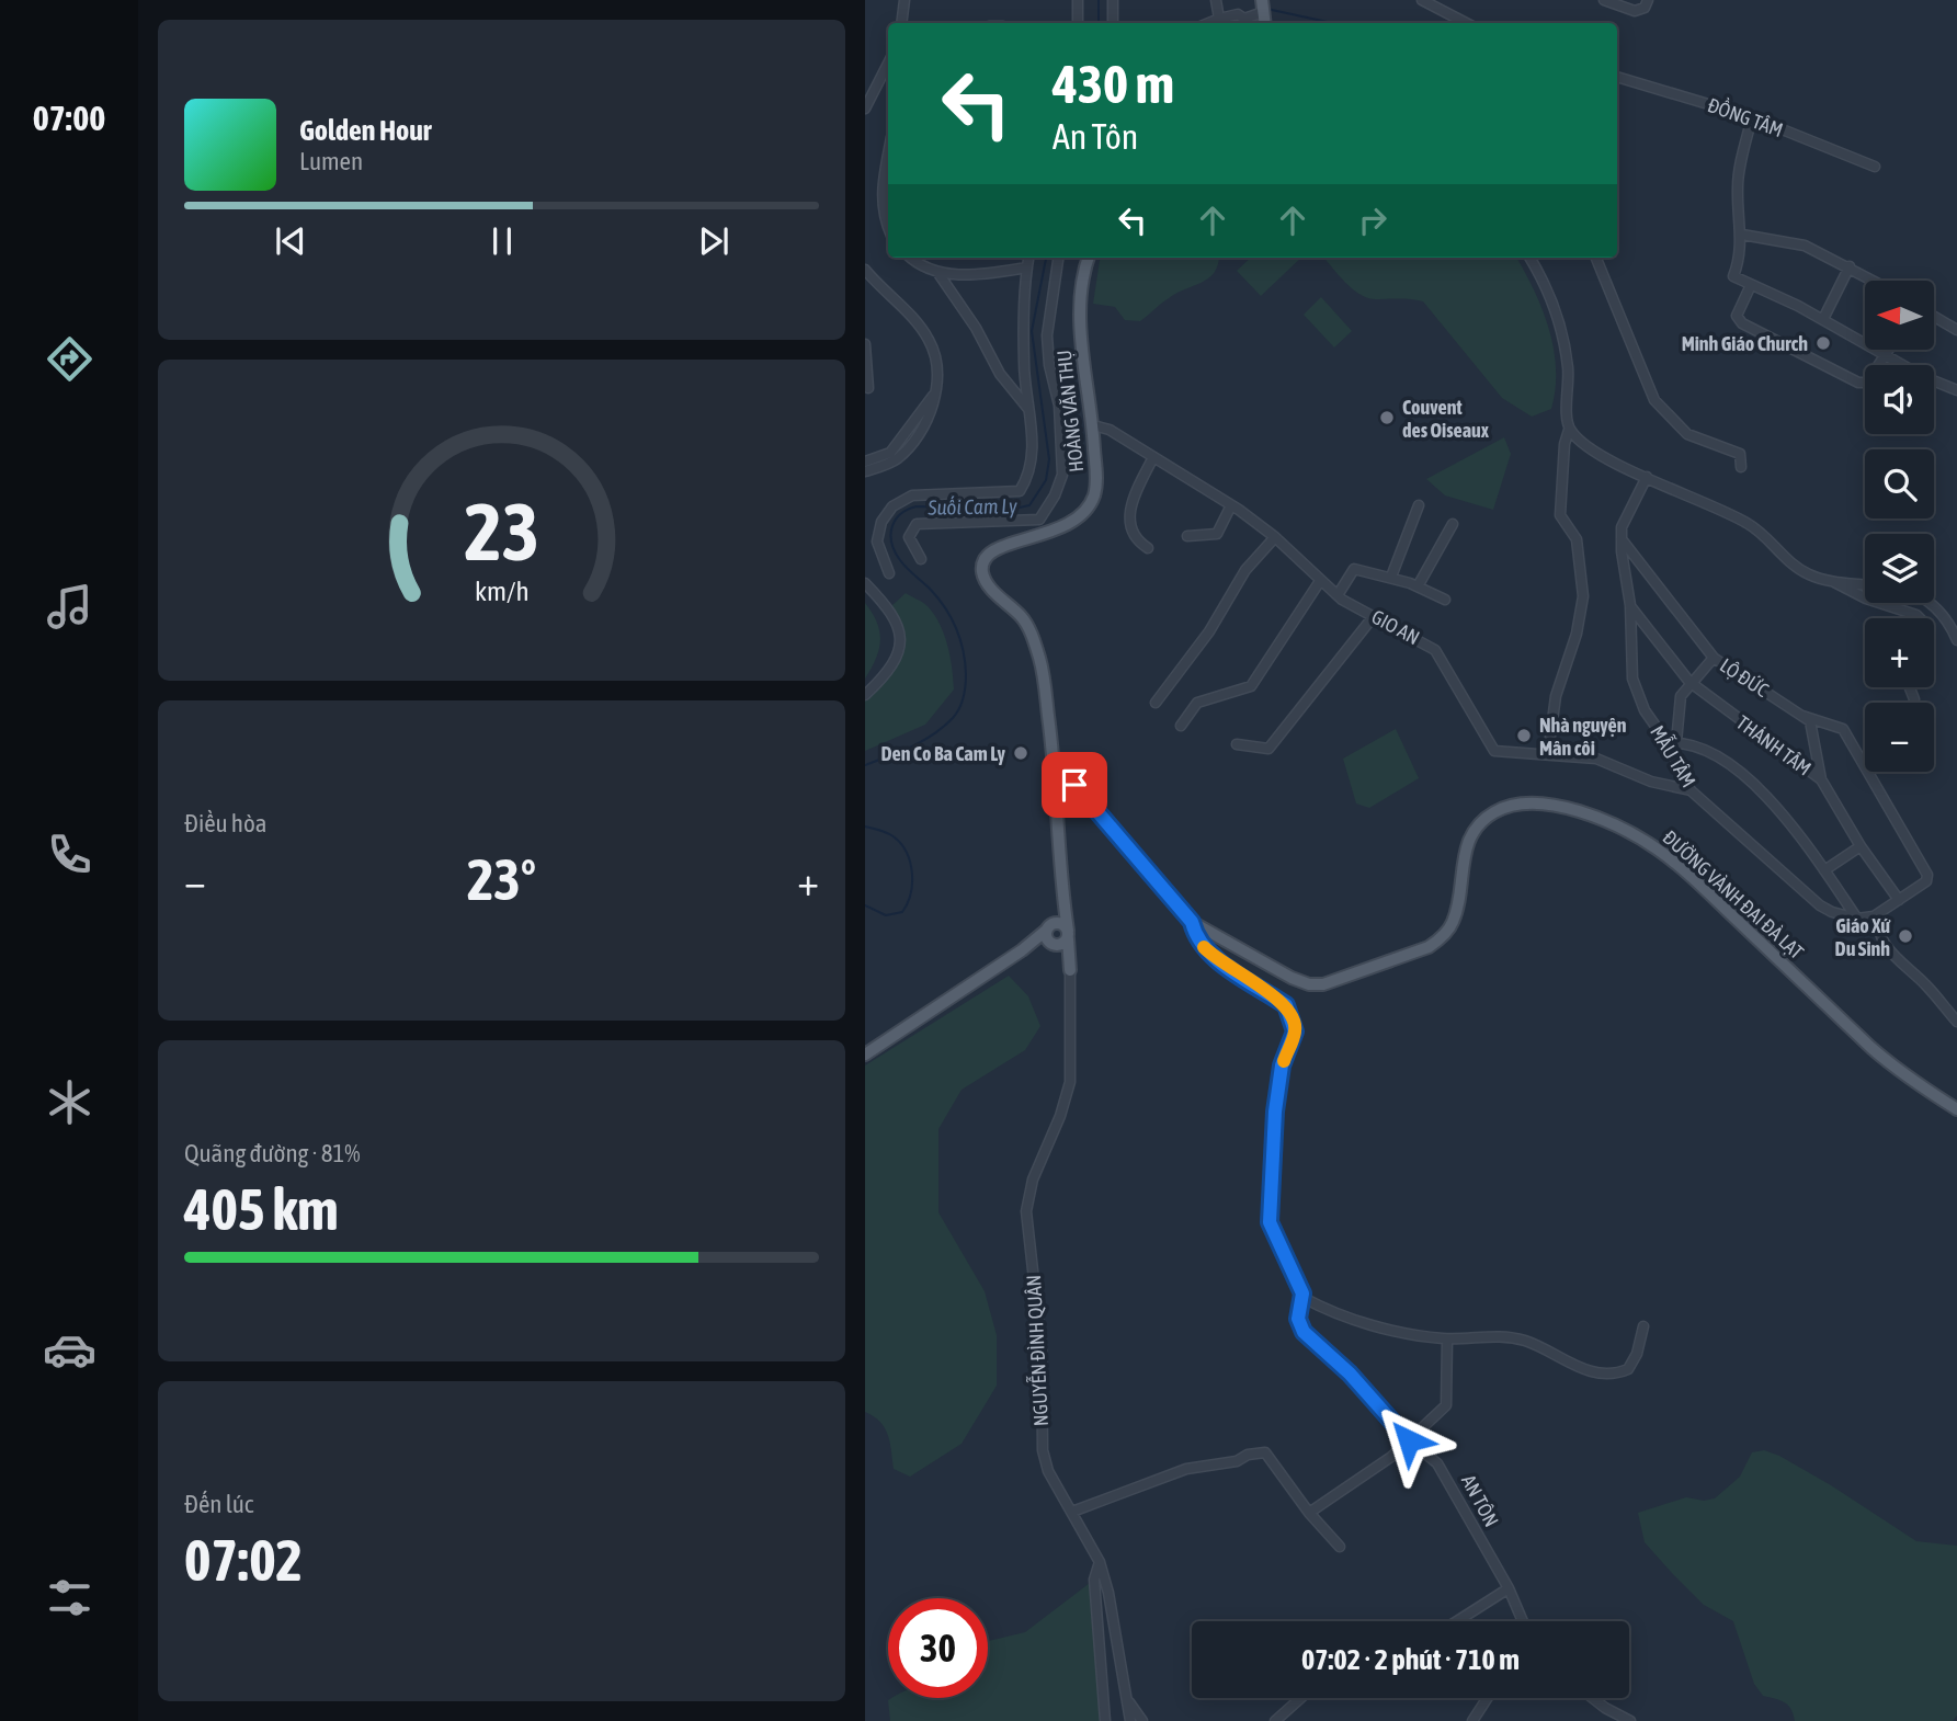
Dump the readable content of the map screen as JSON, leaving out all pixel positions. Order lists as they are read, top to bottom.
{
  "streets": {
    "main road": ["HOÀNG VĂN THỤ", "ĐƯỜNG VÀNH ĐAI ĐÀ LẠT", "AN TÔN"],
    "street": [
      "ĐỒNG TÂM",
      "GIO AN",
      "LỘ ĐỨC",
      "THÁNH TÂM",
      "MẪU TÂM",
      "NGUYỄN ĐÌNH QUÂN"
    ]
  },
  "crossings": [
    ["HOÀNG VĂN THỤ", "GIO AN"],
    ["HOÀNG VĂN THỤ", "NGUYỄN ĐÌNH QUÂN"],
    ["HOÀNG VĂN THỤ", "AN TÔN"],
    ["GIO AN", "MẪU TÂM"],
    ["LỘ ĐỨC", "THÁNH TÂM"],
    ["LỘ ĐỨC", "MẪU TÂM"],
    ["THÁNH TÂM", "MẪU TÂM"],
    ["ĐƯỜNG VÀNH ĐAI ĐÀ LẠT", "AN TÔN"]
  ],
  "water": ["Suối Cam Ly"],
  "places": [
    "Minh Giáo Church",
    "Couvent des Oiseaux",
    "Nhà nguyện Mân côi",
    "Den Co Ba Cam Ly",
    "Giáo Xứ Du Sinh"
  ],
  "north": "left",
  "page": {
    "tabs": "07:00",
    "turn": ["430 m", "An Tôn"],
    "song": ["Golden Hour", "Lumen"],
    "map_buttons": ["+", "−"],
    "tile": [
      "Điều hòa",
      ["Quãng đường · 81%", "405 km"],
      ["Đến lúc", "07:02"]
    ],
    "heat": ["−", "23°", "+"],
    "limit": "30",
    "trip": "07:02 · 2 phút · 710 m",
    "gauge": ["23", "km/h"]
  }
}
